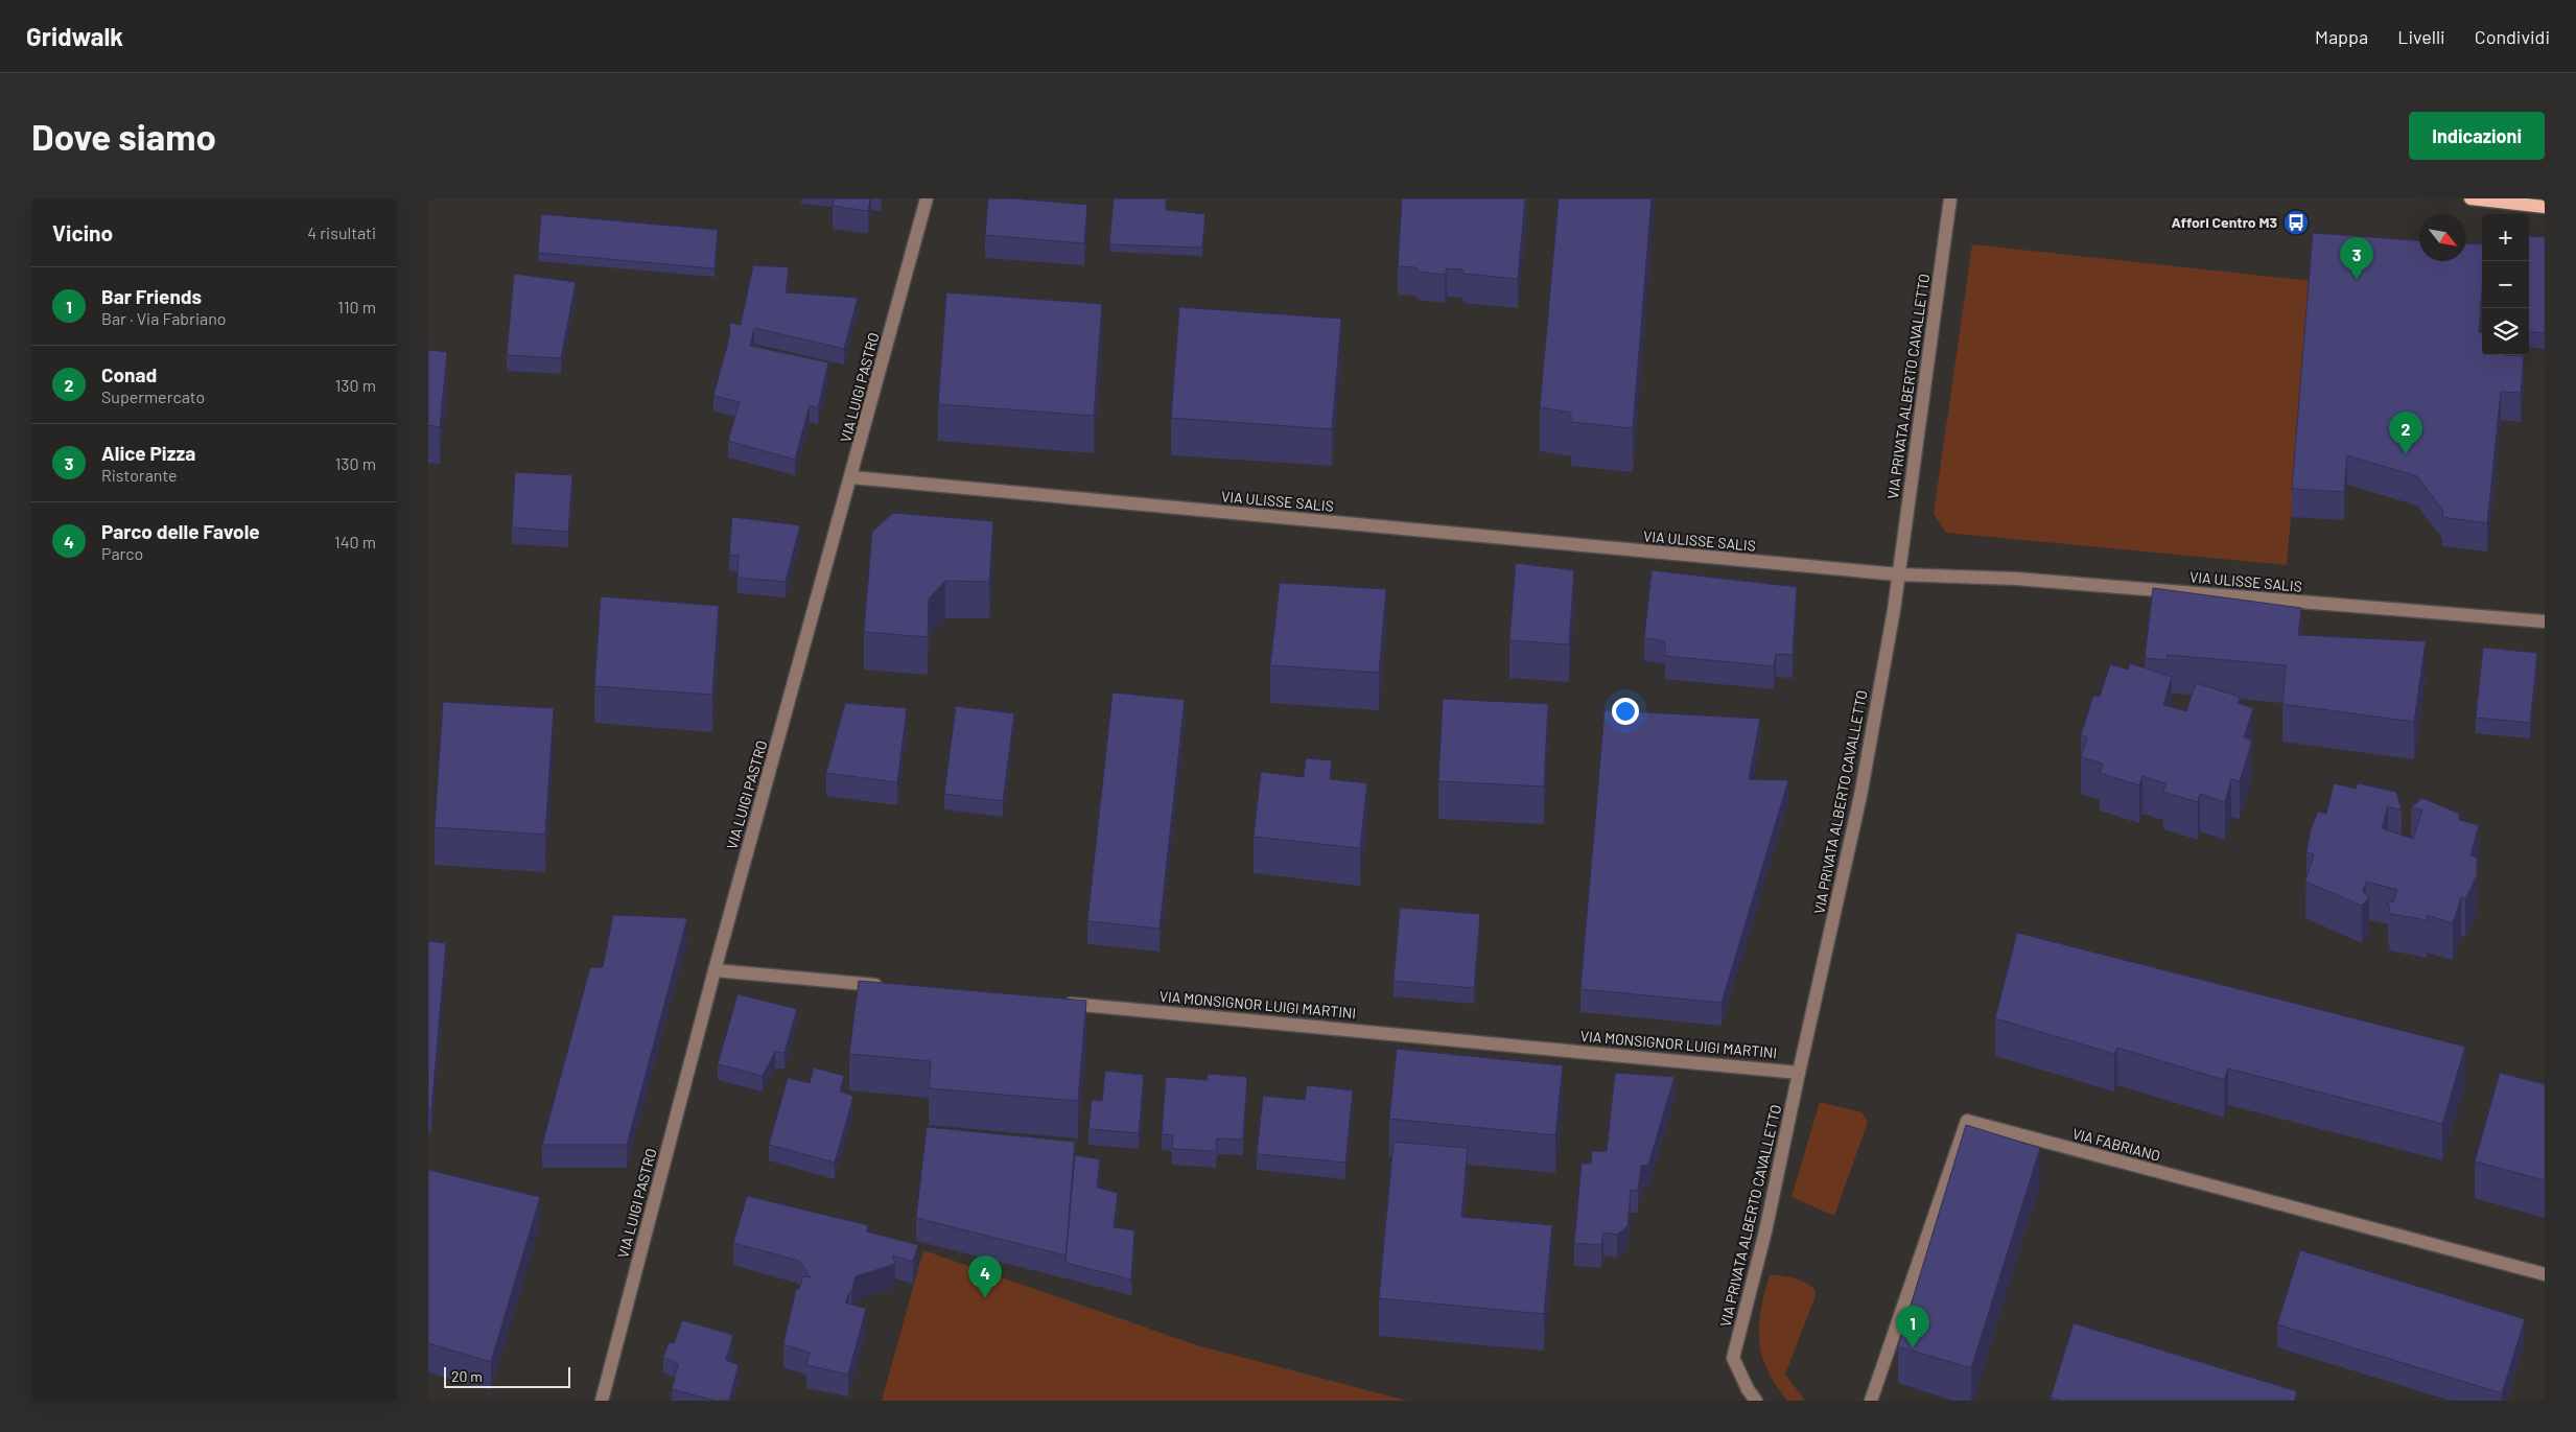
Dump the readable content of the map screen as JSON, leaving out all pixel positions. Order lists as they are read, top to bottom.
{
  "streets": {
    "street": [
      "VIA PRIVATA ALBERTO CAVALLETTO",
      "VIA LUIGI PASTRO",
      "VIA ULISSE SALIS",
      "VIA MONSIGNOR LUIGI MARTINI",
      "VIA FABRIANO"
    ]
  },
  "crossings": [
    ["VIA PRIVATA ALBERTO CAVALLETTO", "VIA ULISSE SALIS"],
    ["VIA PRIVATA ALBERTO CAVALLETTO", "VIA MONSIGNOR LUIGI MARTINI"],
    ["VIA LUIGI PASTRO", "VIA ULISSE SALIS"]
  ],
  "places": {
    "bus stop": ["Affori Centro M3"]
  },
  "scale_bar": "20 m",
  "north": "bottom right",
  "page": {
    "header": "Gridwalk",
    "nav": ["Mappa", "Livelli", "Condividi"],
    "buttons": "Indicazioni",
    "title": "Dove siamo",
    "heading": ["Vicino", "4 risultati"],
    "map_buttons": ["+", "−"],
    "pins": [
      "3",
      "2",
      "4",
      "1"
    ],
    "list": [
      {
        "mark": "1",
        "name": "Bar Friends",
        "note": "Bar · Via Fabriano",
        "value": "110 m"
      },
      {
        "mark": "2",
        "name": "Conad",
        "note": "Supermercato",
        "value": "130 m"
      },
      {
        "mark": "3",
        "name": "Alice Pizza",
        "note": "Ristorante",
        "value": "130 m"
      },
      {
        "mark": "4",
        "name": "Parco delle Favole",
        "note": "Parco",
        "value": "140 m"
      }
    ],
    "scale": "20 m"
  }
}
